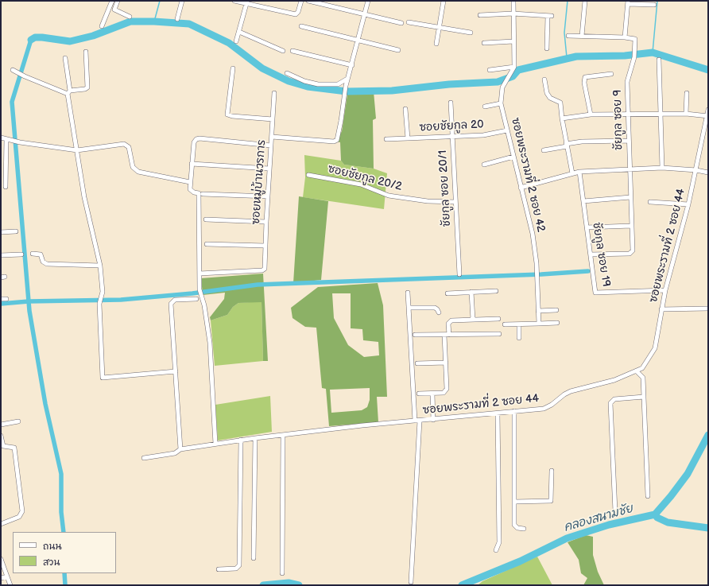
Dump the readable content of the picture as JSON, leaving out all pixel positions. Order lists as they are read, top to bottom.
{
  "streets": {
    "street": [
      "ชัยกูล ซอย 9",
      "ซอยชัยกูล 20",
      "ซอยพระรามที่ 2 ซอย 42",
      "ซอยชัยกูล 20/2",
      "ซอยหมู่บ้านวรการ",
      "ชัยกูล ซอย 20/1",
      "ซอยพระรามที่ 2 ซอย 44",
      "ชัยกูล ซอย 19"
    ]
  },
  "crossings": [
    ["ชัยกูล ซอย 9", "ชัยกูล ซอย 19"],
    ["ซอยชัยกูล 20", "ซอยพระรามที่ 2 ซอย 42"],
    ["ซอยชัยกูล 20", "ชัยกูล ซอย 20/1"],
    ["ซอยชัยกูล 20/2", "ชัยกูล ซอย 20/1"],
    ["ซอยพระรามที่ 2 ซอย 44", "ชัยกูล ซอย 19"]
  ],
  "water": ["คลองสนามชัย"],
  "legend": ["ถนน", "สวน"]
}
